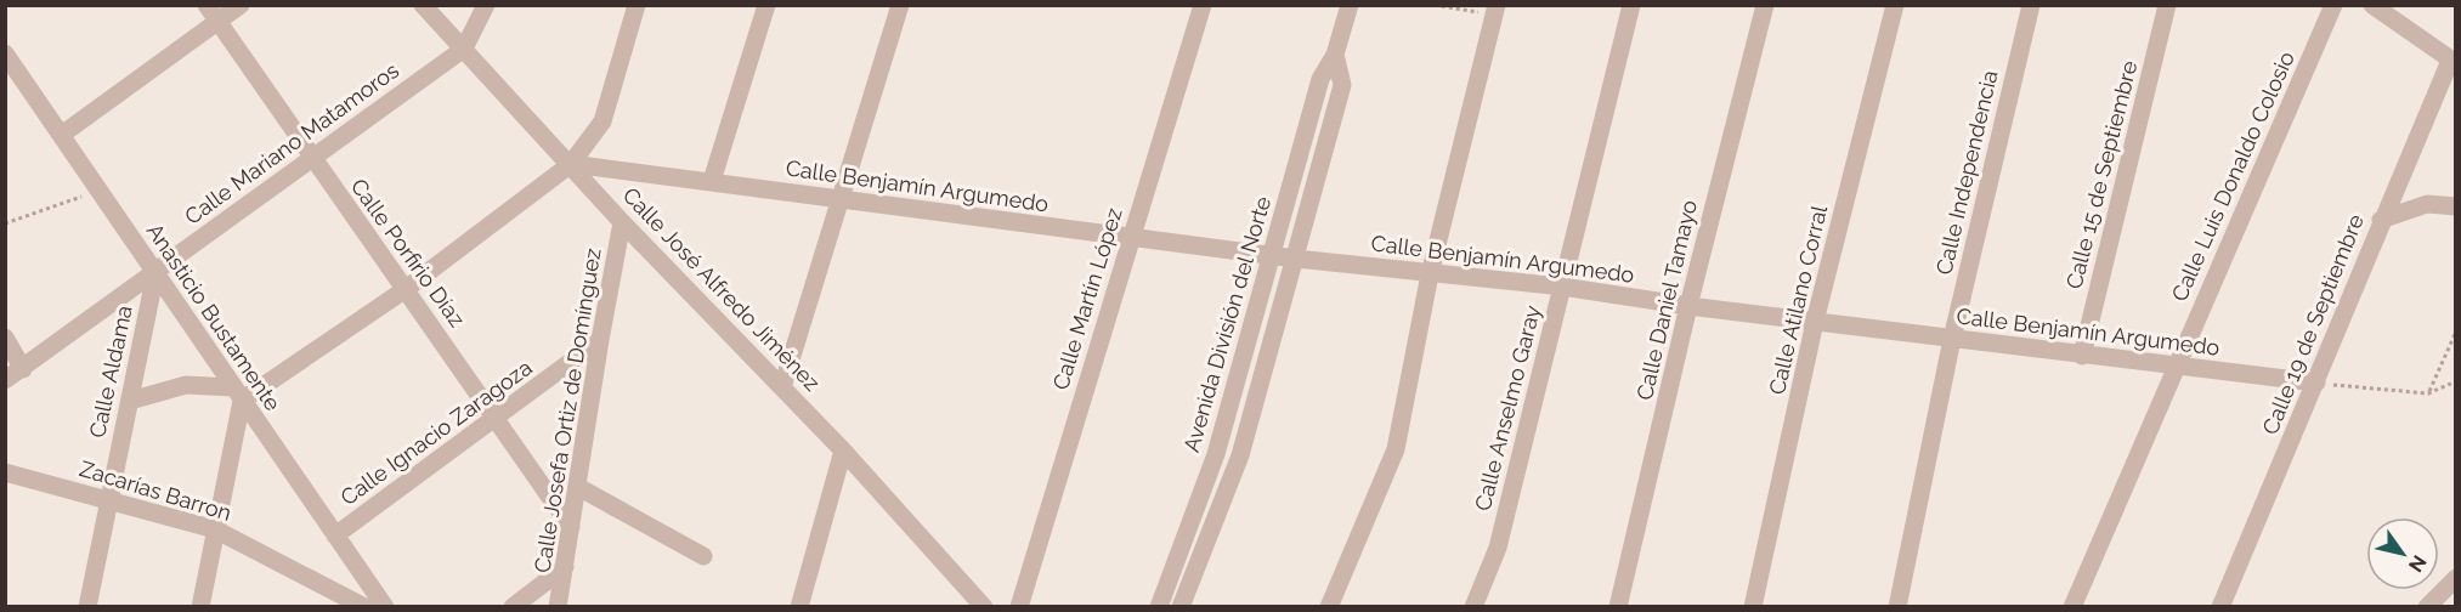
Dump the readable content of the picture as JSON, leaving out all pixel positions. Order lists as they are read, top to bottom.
{
  "streets": {
    "street": [
      "Calle Mariano Matamoros",
      "Calle Independencia",
      "Calle 15 de Septiembre",
      "Calle Luis Donaldo Colosio",
      "Calle Benjamín Argumedo",
      "Calle Porfirio Díaz",
      "Calle José Alfredo Jiménez",
      "Calle Martín López",
      "Calle Daniel Tamayo",
      "Calle Atilano Corral",
      "Anasticio Bustamente",
      "Avenida División del Norte",
      "Calle 19 de Septiembre",
      "Calle Aldama",
      "Calle Anselmo Garay",
      "Calle Josefa Ortiz de Domínguez",
      "Calle Ignacio Zaragoza",
      "Zacarías Barron"
    ]
  },
  "crossings": [
    ["Calle Mariano Matamoros", "Calle Porfirio Díaz"],
    ["Calle Mariano Matamoros", "Calle José Alfredo Jiménez"],
    ["Calle Mariano Matamoros", "Anasticio Bustamente"],
    ["Calle Mariano Matamoros", "Calle Aldama"],
    ["Calle Independencia", "Calle Benjamín Argumedo"],
    ["Calle 15 de Septiembre", "Calle Benjamín Argumedo"],
    ["Calle Luis Donaldo Colosio", "Calle Benjamín Argumedo"],
    ["Calle Benjamín Argumedo", "Calle José Alfredo Jiménez"],
    ["Calle Benjamín Argumedo", "Calle Martín López"],
    ["Calle Benjamín Argumedo", "Calle Daniel Tamayo"],
    ["Calle Benjamín Argumedo", "Calle Atilano Corral"],
    ["Calle Benjamín Argumedo", "Avenida División del Norte"],
    ["Calle Benjamín Argumedo", "Calle 19 de Septiembre"],
    ["Calle Benjamín Argumedo", "Calle Anselmo Garay"],
    ["Calle Porfirio Díaz", "Calle Josefa Ortiz de Domínguez"],
    ["Calle Porfirio Díaz", "Calle Ignacio Zaragoza"],
    ["Calle José Alfredo Jiménez", "Calle Josefa Ortiz de Domínguez"],
    ["Anasticio Bustamente", "Calle Aldama"],
    ["Anasticio Bustamente", "Calle Ignacio Zaragoza"],
    ["Calle Aldama", "Zacarías Barron"],
    ["Calle Josefa Ortiz de Domínguez", "Calle Ignacio Zaragoza"]
  ],
  "north": "bottom right"
}
